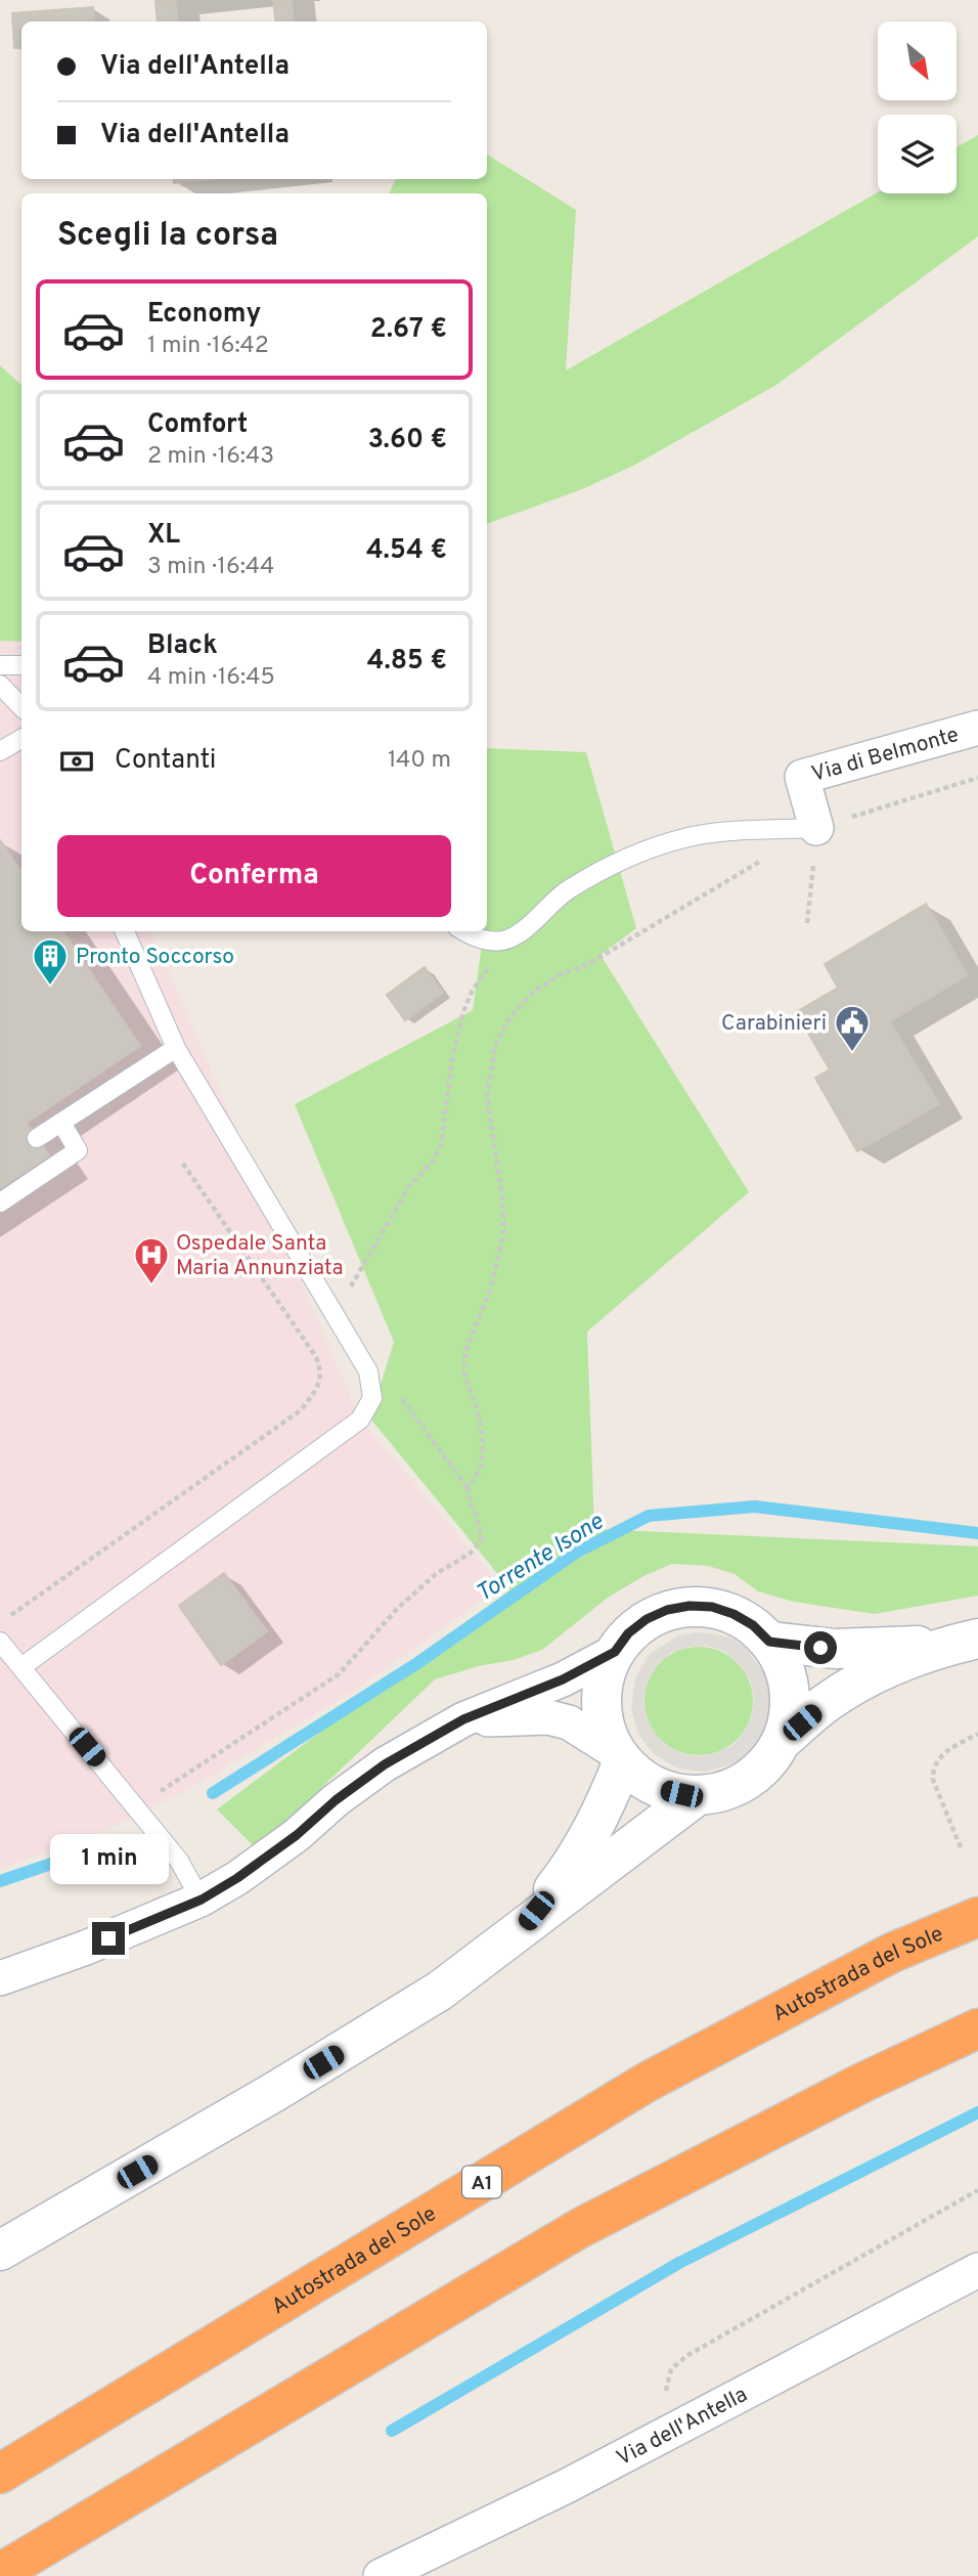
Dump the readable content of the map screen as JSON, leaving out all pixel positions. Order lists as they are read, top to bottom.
{
  "streets": {
    "highway": ["Autostrada del Sole", "A1"],
    "street": ["Via di Belmonte", "Via dell'Antella"]
  },
  "water": ["Torrente Isone"],
  "places": {
    "building": ["Pronto Soccorso"],
    "public building": ["Carabinieri"],
    "hospital": ["Ospedale Santa Maria Annunziata"]
  },
  "north": "bottom right",
  "page": {
    "banner": ["Via dell'Antella", "Via dell'Antella"],
    "heading": "Scegli la corsa",
    "list": [
      {
        "name": "Economy",
        "note": "1 min · 16:42",
        "value": "2.67 €"
      },
      {
        "name": "Comfort",
        "note": "2 min · 16:43",
        "value": "3.60 €"
      },
      {
        "name": "XL",
        "note": "3 min · 16:44",
        "value": "4.54 €"
      },
      {
        "name": "Black",
        "note": "4 min · 16:45",
        "value": "4.85 €"
      }
    ],
    "pay": ["Contanti", "140 m"],
    "buttons": "Conferma",
    "bubble": "1 min"
  }
}
